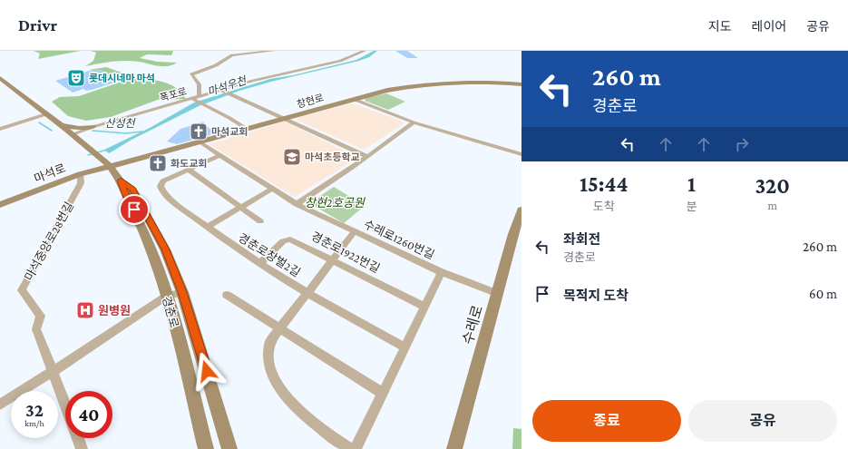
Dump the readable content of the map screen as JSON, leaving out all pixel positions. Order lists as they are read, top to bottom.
{
  "streets": {
    "street": [
      "폭포로",
      "창현로",
      "마석로",
      "수레로1260번길",
      "마석중앙로28번길",
      "경춘로1922번길",
      "경춘로창벌2길",
      "경춘로",
      "수레로"
    ]
  },
  "crossings": [
    ["폭포로", "경춘로"],
    ["창현로", "마석로"],
    ["창현로", "수레로1260번길"],
    ["창현로", "경춘로"],
    ["마석로", "마석중앙로28번길"],
    ["마석로", "경춘로"],
    ["수레로1260번길", "경춘로창벌2길"],
    ["수레로1260번길", "수레로"],
    ["경춘로1922번길", "경춘로창벌2길"]
  ],
  "water": ["마석우천", "산성천"],
  "parks": ["창현2호공원"],
  "places": {
    "theatre": ["롯데시네마 마석"],
    "church": ["마석교회", "화도교회"],
    "school or university": ["마석초등학교"],
    "hospital": ["원병원"]
  },
  "page": {
    "header": "Drivr",
    "nav": ["지도", "레이어", "공유"],
    "turn": ["260 m", "경춘로"],
    "eta": [
      "15:44",
      "도착",
      "1",
      "분",
      "320",
      "m"
    ],
    "list": [
      {
        "name": "좌회전",
        "note": "경춘로",
        "value": "260 m"
      },
      {
        "name": "목적지 도착",
        "value": "60 m"
      }
    ],
    "speed": "32 km/h",
    "limit": "40",
    "buttons": ["종료", "공유"]
  }
}
